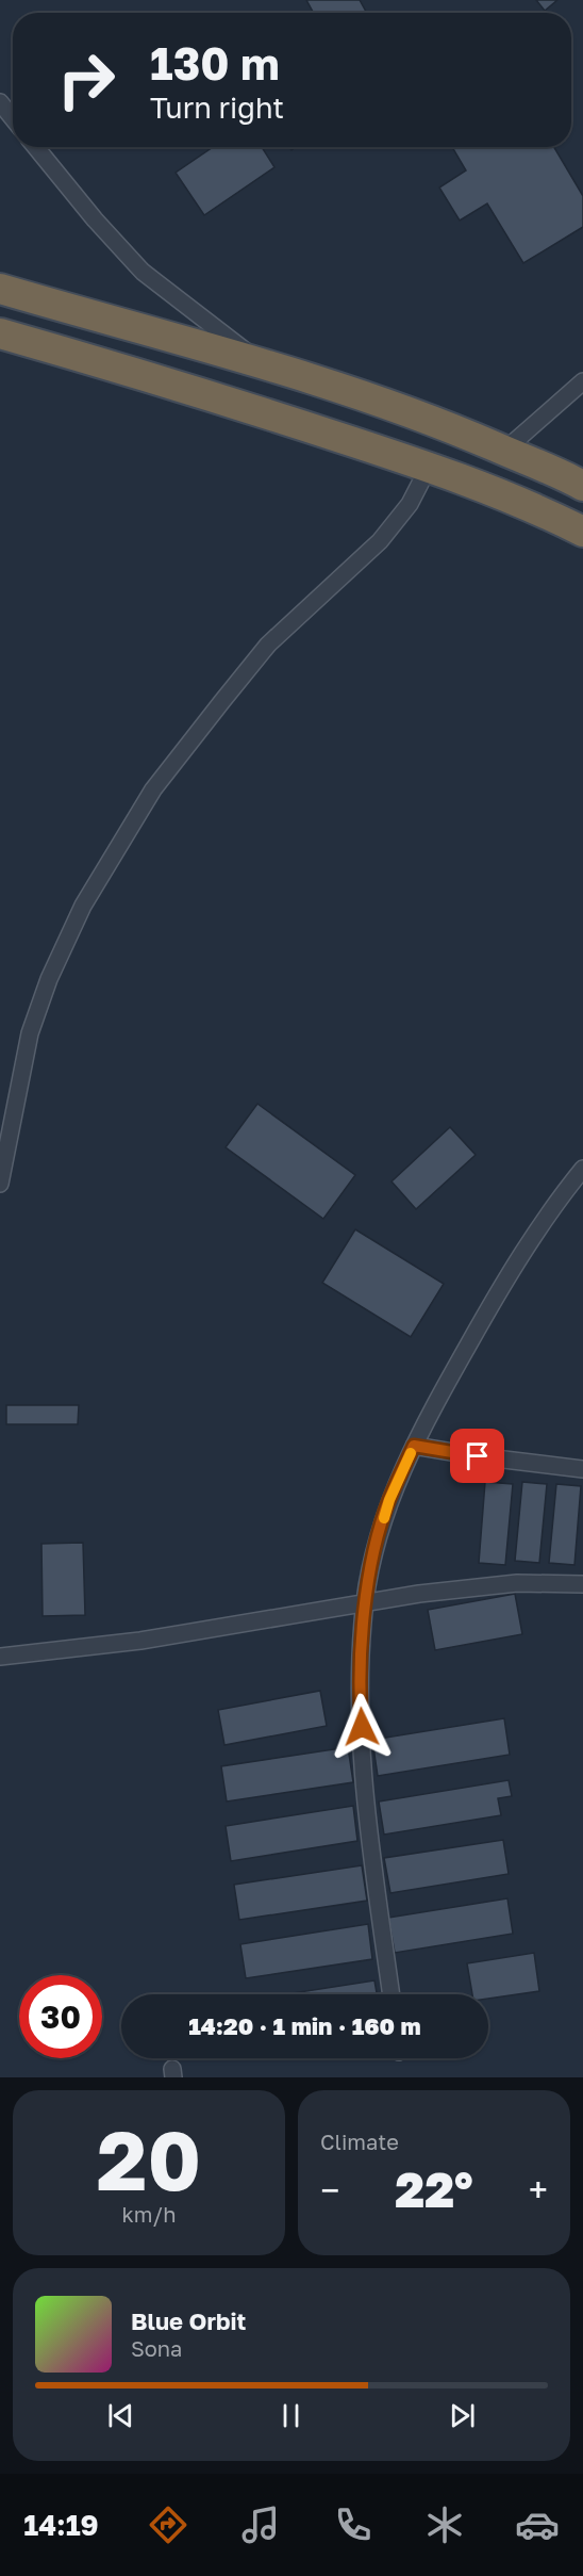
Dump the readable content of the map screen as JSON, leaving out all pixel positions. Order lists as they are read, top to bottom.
{
  "page": {
    "turn": ["130 m", "Turn right"],
    "limit": "30",
    "trip": "14:20 · 1 min · 160 m",
    "tile": [
      ["20", "km/h"],
      "Climate"
    ],
    "heat": ["−", "22°", "+"],
    "song": ["Blue Orbit", "Sona"],
    "tabs": "14:19"
  }
}
